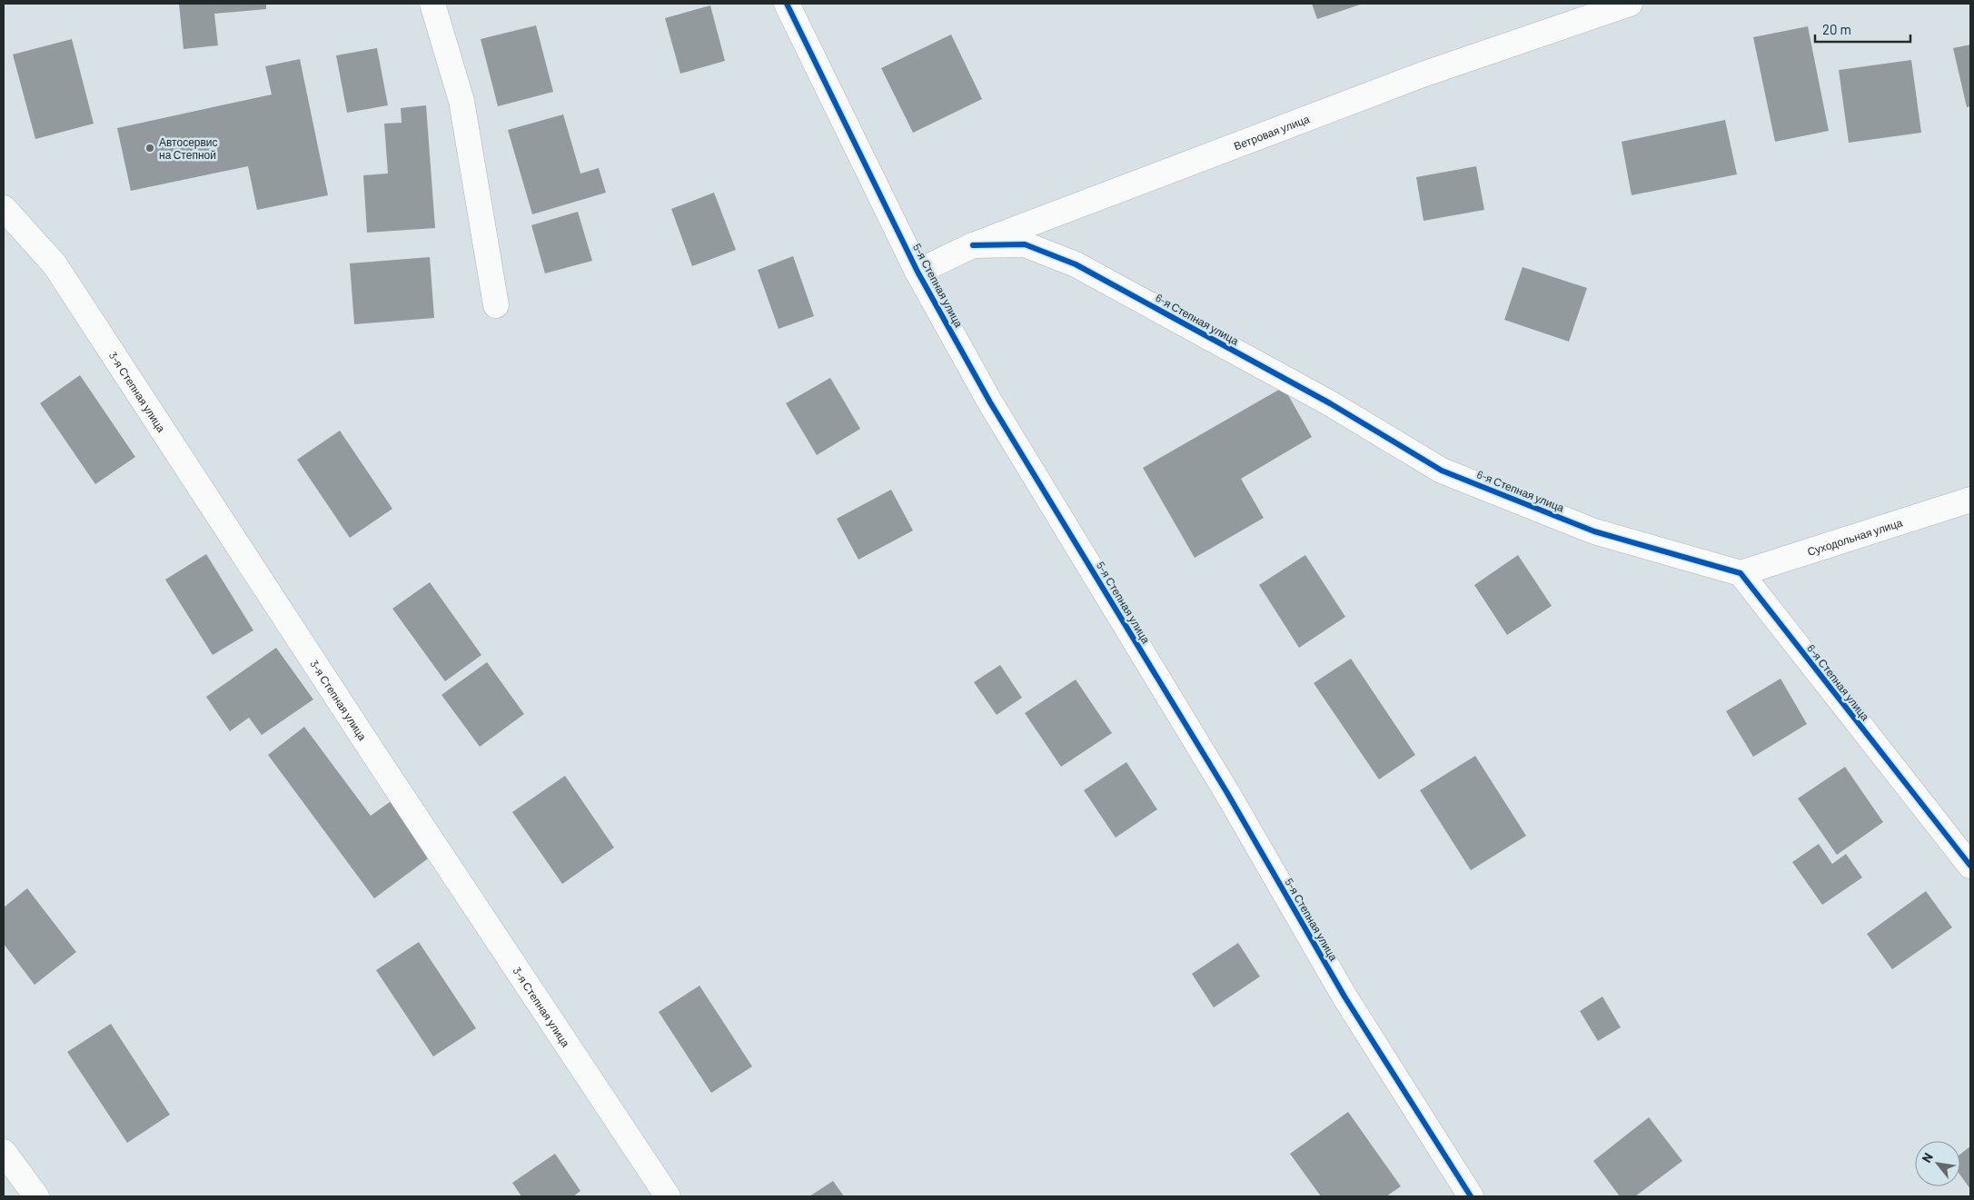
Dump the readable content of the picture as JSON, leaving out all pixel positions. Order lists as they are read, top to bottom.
{
  "streets": {
    "street": [
      "Ветровая улица",
      "5-я Степная улица",
      "6-я Степная улица",
      "3-я Степная улица",
      "Суходольная улица"
    ]
  },
  "crossings": [
    ["Ветровая улица", "5-я Степная улица"],
    ["Ветровая улица", "6-я Степная улица"],
    ["6-я Степная улица", "Суходольная улица"]
  ],
  "places": ["Автосервис на Степной"],
  "scale_bar": "20 m",
  "north": "top left"
}
